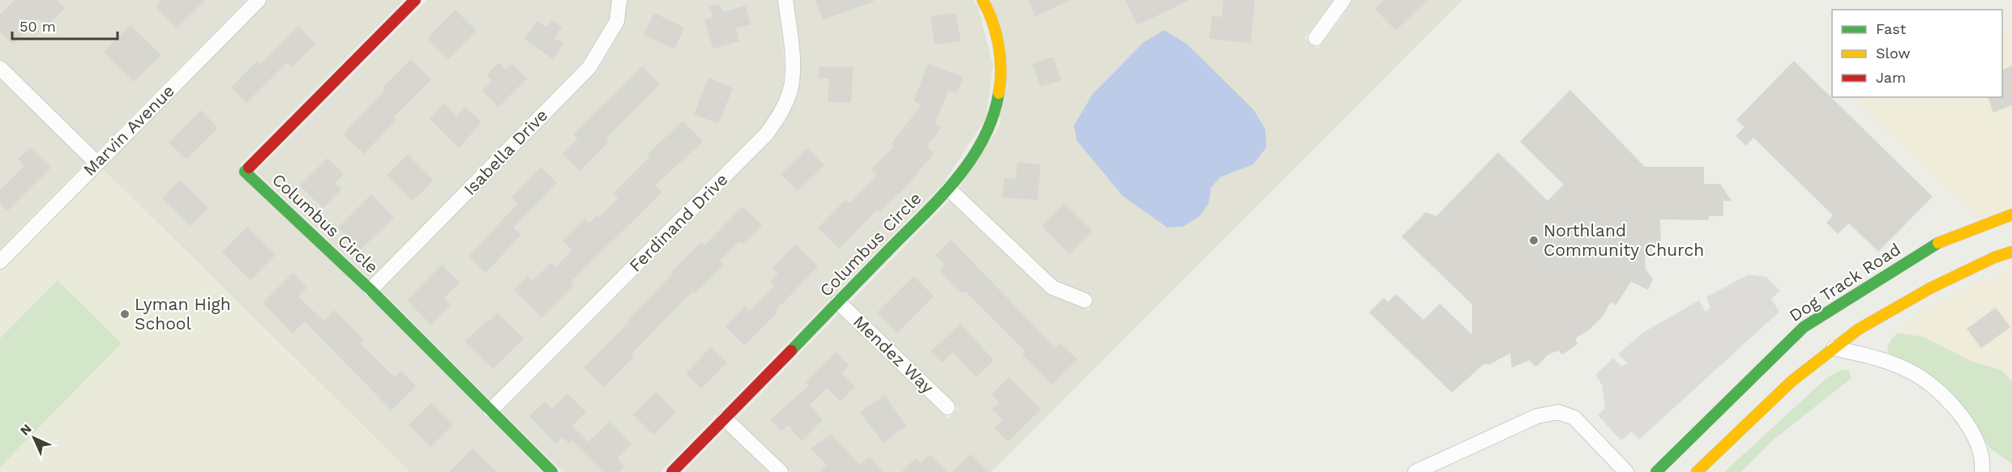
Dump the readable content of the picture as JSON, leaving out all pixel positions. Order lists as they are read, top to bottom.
{
  "streets": {
    "street": [
      "Marvin Avenue",
      "Isabella Drive",
      "Ferdinand Drive",
      "Columbus Circle",
      "Dog Track Road",
      "Mendez Way"
    ]
  },
  "crossings": [
    ["Isabella Drive", "Columbus Circle"],
    ["Ferdinand Drive", "Columbus Circle"],
    ["Columbus Circle", "Mendez Way"]
  ],
  "places": ["Northland Community Church", "Lyman High School"],
  "legend": ["Fast", "Slow", "Jam"],
  "scale_bar": "50 m",
  "north": "top left"
}
